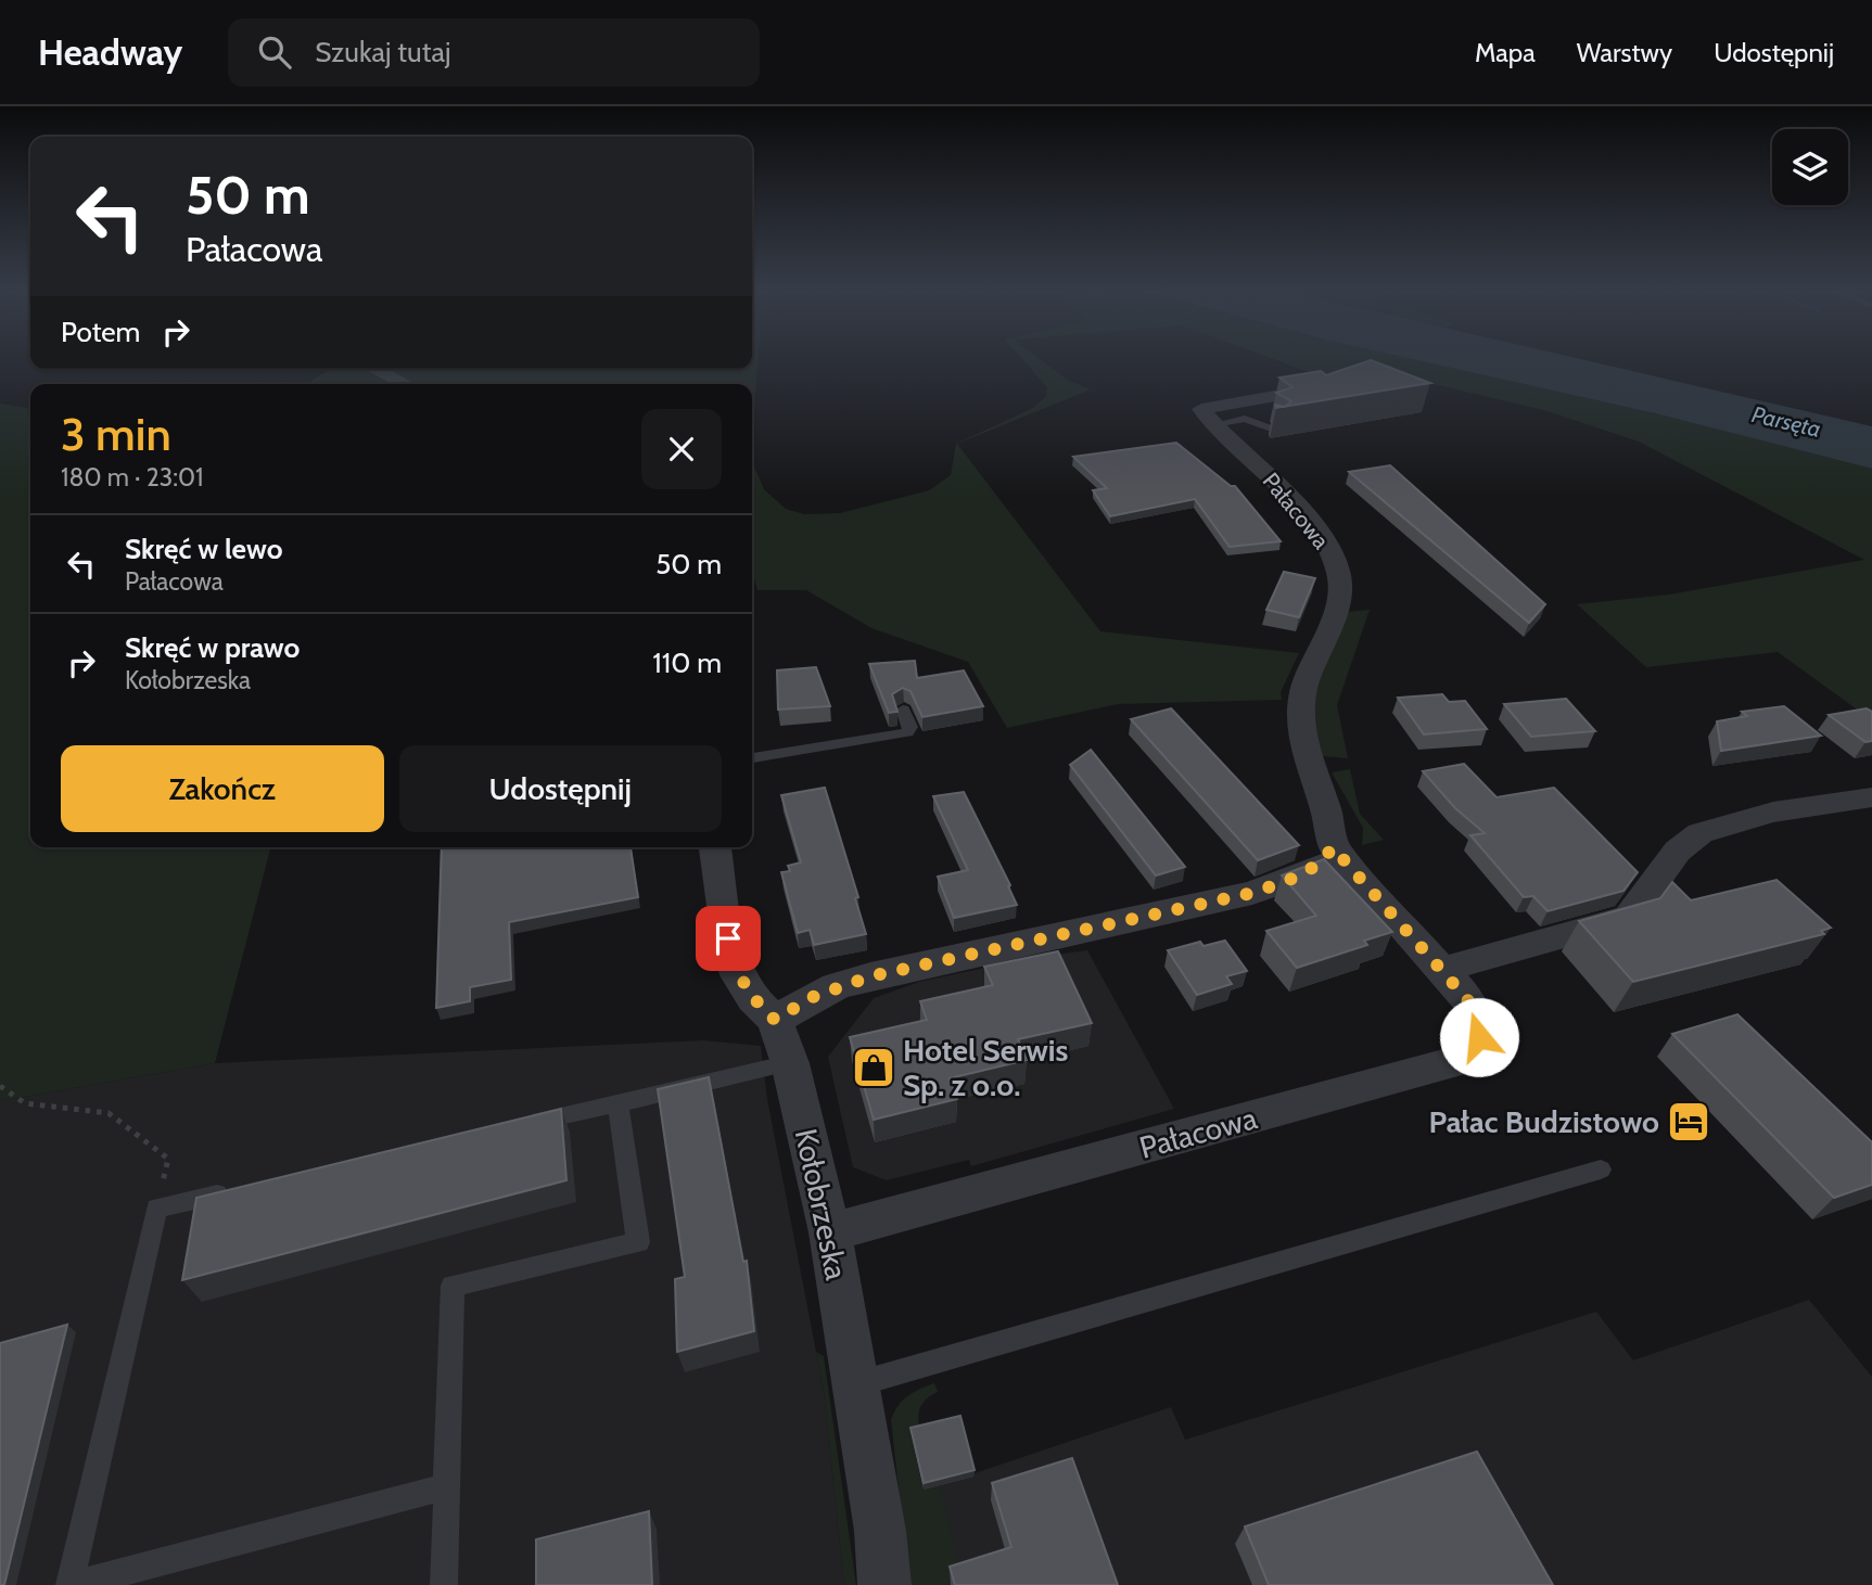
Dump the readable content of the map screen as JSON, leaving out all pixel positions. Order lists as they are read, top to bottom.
{
  "streets": {
    "street": ["Pałacowa", "Kołobrzeska"]
  },
  "crossings": [
    ["Pałacowa", "Kołobrzeska"]
  ],
  "water": ["Parsęta"],
  "places": {
    "shop": ["Hotel Serwis Sp. z o.o."],
    "hotel": ["Pałac Budzistowo"]
  },
  "page": {
    "header": "Headway",
    "search": "Szukaj tutaj",
    "nav": ["Mapa", "Warstwy", "Udostępnij"],
    "turn": ["50 m", "Pałacowa"],
    "then": "Potem",
    "heading": ["3 min", "180 m · 23:01"],
    "list": [
      {
        "name": "Skręć w lewo",
        "note": "Pałacowa",
        "value": "50 m"
      },
      {
        "name": "Skręć w prawo",
        "note": "Kołobrzeska",
        "value": "110 m"
      }
    ],
    "buttons": ["Zakończ", "Udostępnij"]
  }
}
